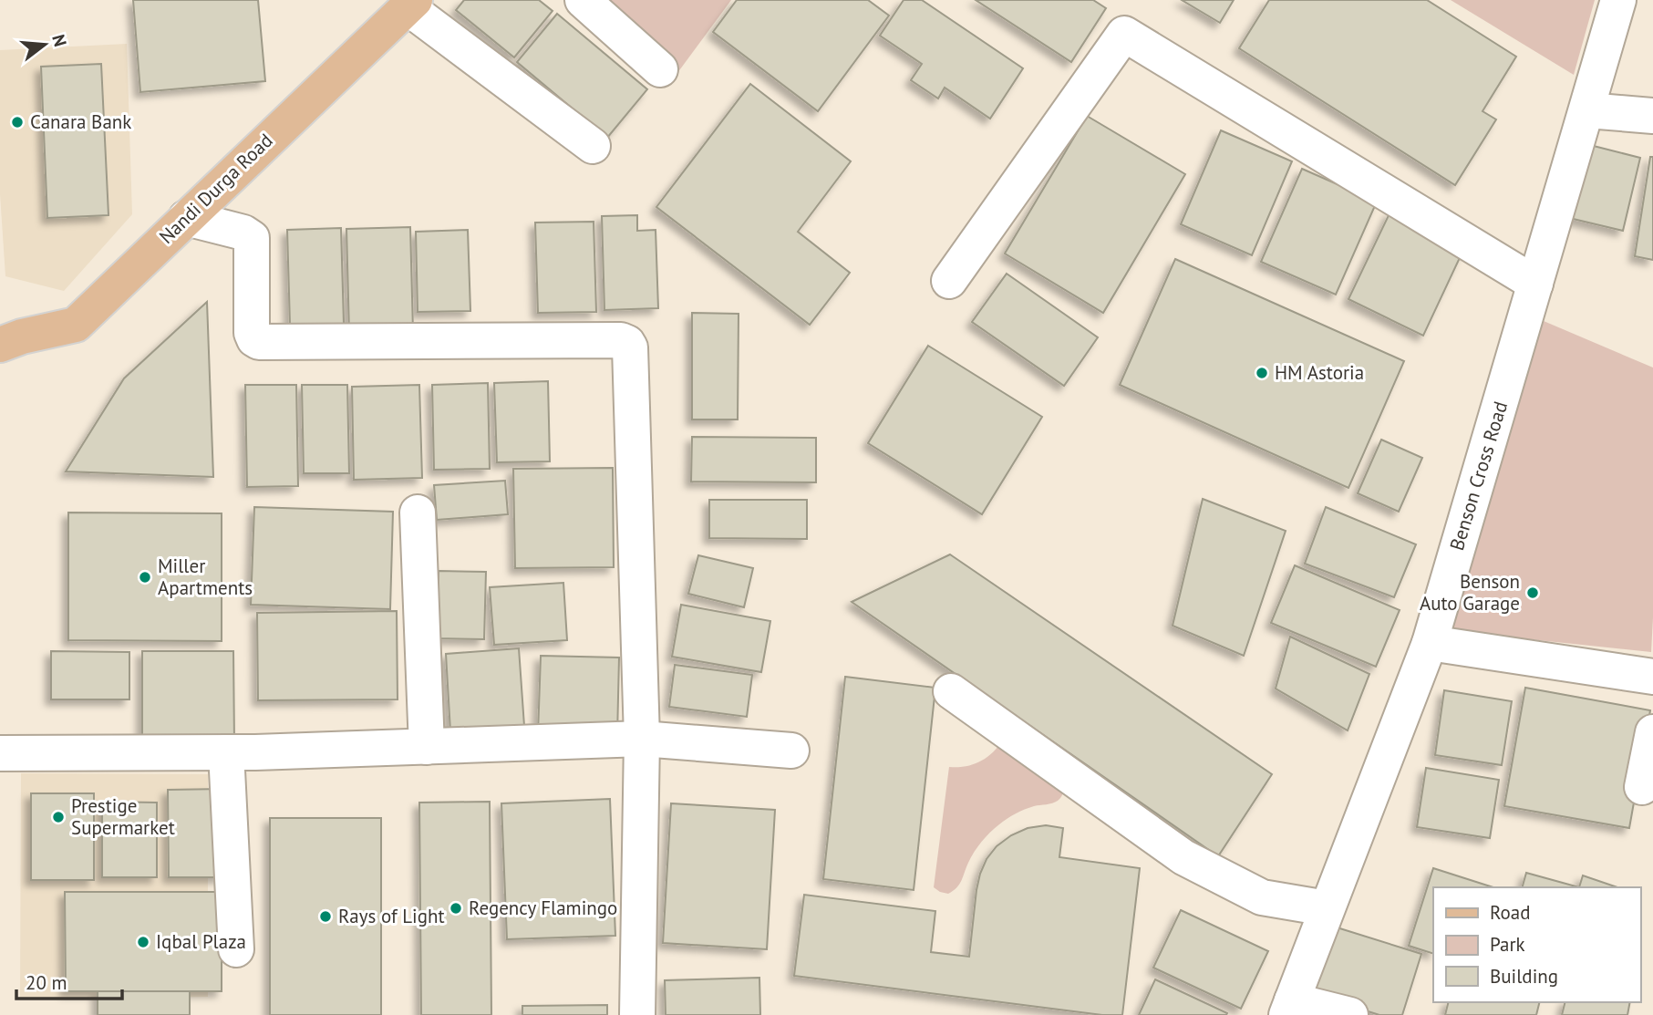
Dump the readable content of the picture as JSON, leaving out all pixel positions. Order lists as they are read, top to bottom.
{
  "streets": {
    "main road": ["Nandi Durga Road"],
    "street": ["Benson Cross Road"]
  },
  "places": [
    "Canara Bank",
    "HM Astoria",
    "Miller Apartments",
    "Benson Auto Garage",
    "Prestige Supermarket",
    "Regency Flamingo",
    "Rays of Light",
    "Iqbal Plaza"
  ],
  "legend": ["Road", "Park", "Building"],
  "scale_bar": "20 m",
  "north": "right"
}
